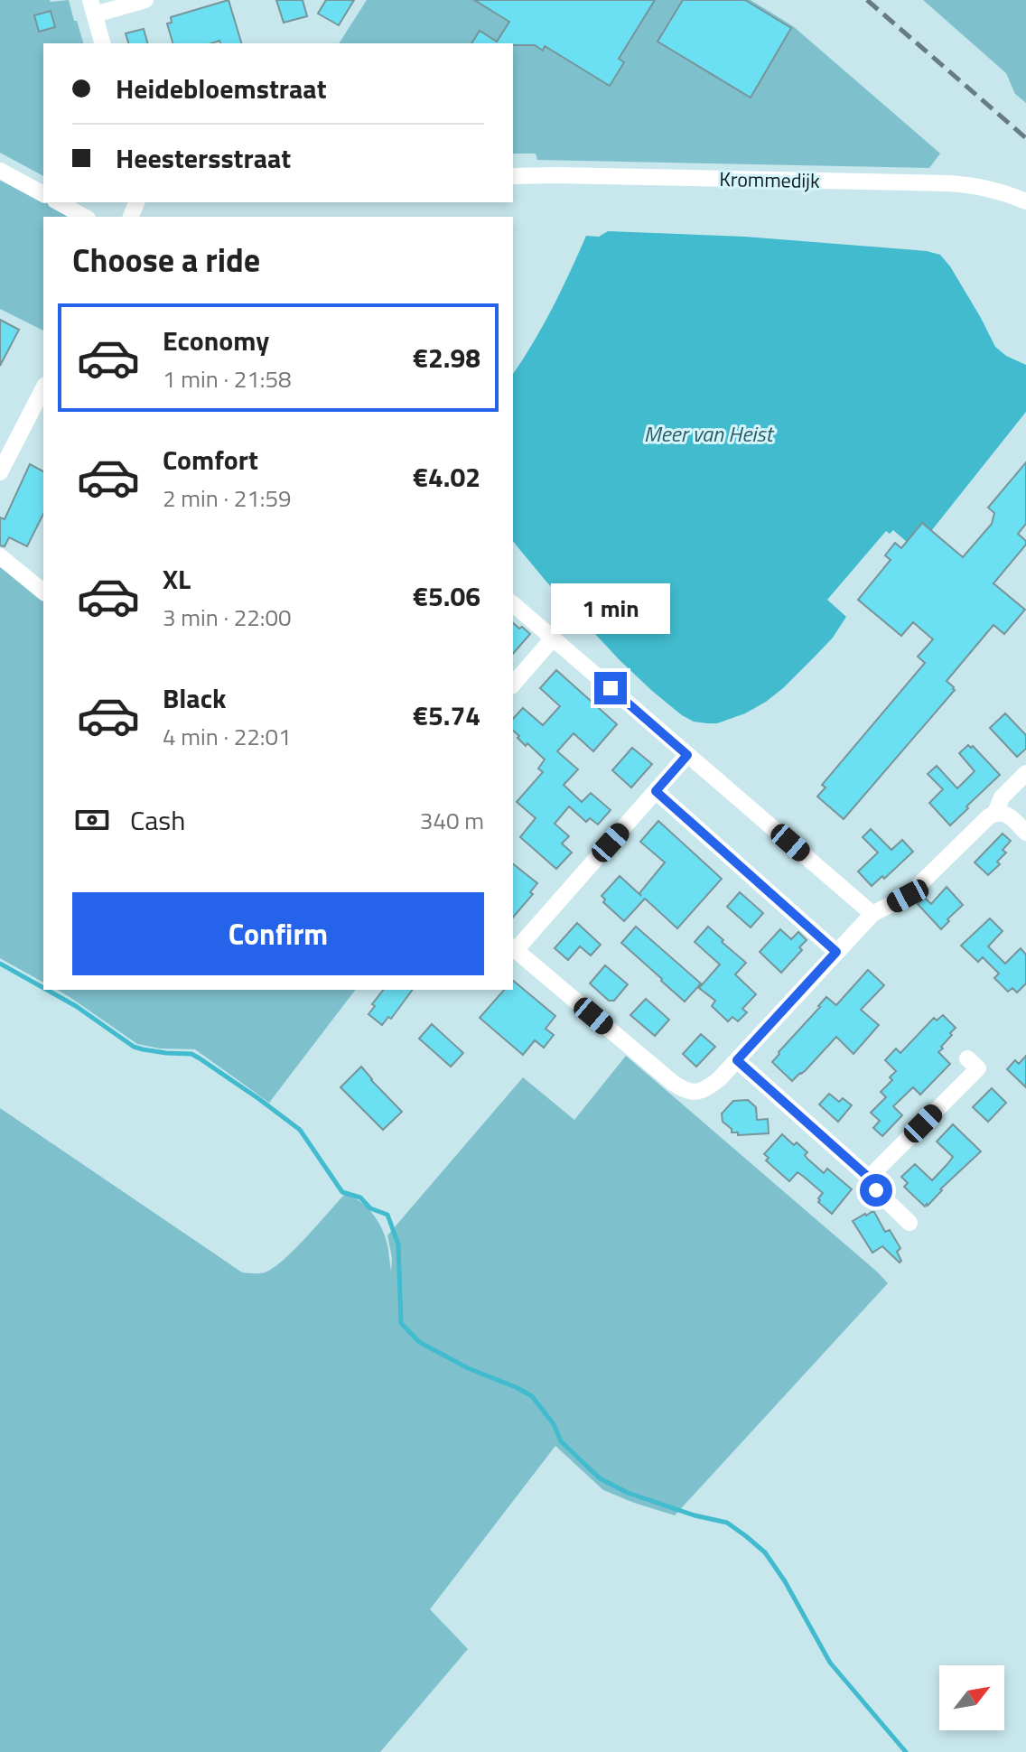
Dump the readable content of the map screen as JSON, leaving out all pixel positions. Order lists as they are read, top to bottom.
{
  "streets": {
    "street": ["Krommedijk"]
  },
  "water": ["Meer van Heist"],
  "north": "top right",
  "page": {
    "banner": ["Heidebloemstraat", "Heestersstraat"],
    "heading": "Choose a ride",
    "list": [
      {
        "name": "Economy",
        "note": "1 min · 21:58",
        "value": "€2.98"
      },
      {
        "name": "Comfort",
        "note": "2 min · 21:59",
        "value": "€4.02"
      },
      {
        "name": "XL",
        "note": "3 min · 22:00",
        "value": "€5.06"
      },
      {
        "name": "Black",
        "note": "4 min · 22:01",
        "value": "€5.74"
      }
    ],
    "bubble": "1 min",
    "pay": ["Cash", "340 m"],
    "buttons": "Confirm"
  }
}
